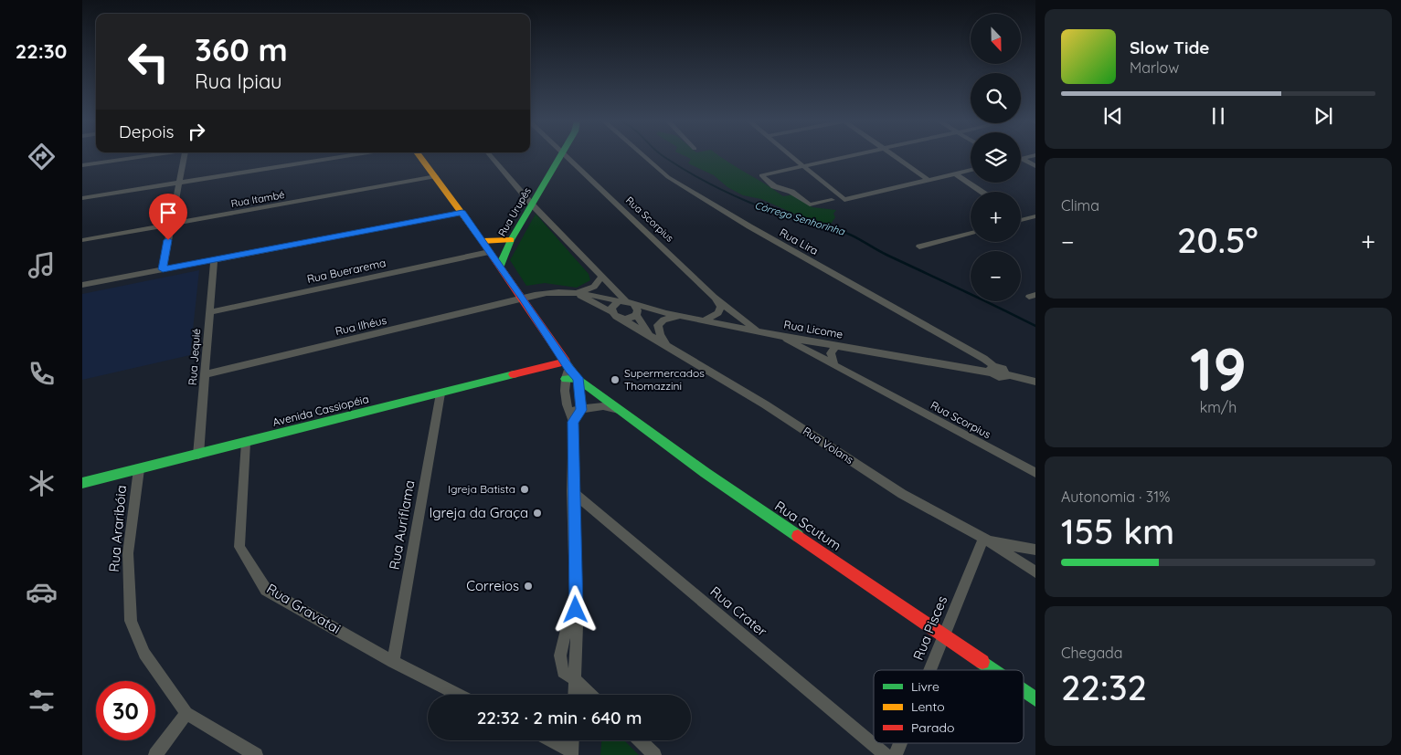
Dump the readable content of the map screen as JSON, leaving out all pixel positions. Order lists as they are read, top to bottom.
{
  "streets": {
    "street": [
      "Rua Itambé",
      "Rua Urupês",
      "Rua Scorpius",
      "Rua Lira",
      "Rua Buerarema",
      "Rua Ilhéus",
      "Rua Licome",
      "Rua Jequié",
      "Avenida Cassiopéia",
      "Rua Volans",
      "Rua Auriflama",
      "Rua Scutum",
      "Rua Araribóia",
      "Rua Gravatai",
      "Rua Crater",
      "Rua Pisces"
    ]
  },
  "crossings": [
    ["Rua Scorpius", "Rua Licome"],
    ["Rua Lira", "Rua Licome"],
    ["Rua Buerarema", "Rua Jequié"],
    ["Rua Ilhéus", "Rua Jequié"],
    ["Rua Licome", "Rua Volans"],
    ["Rua Jequié", "Avenida Cassiopéia"],
    ["Avenida Cassiopéia", "Rua Auriflama"],
    ["Avenida Cassiopéia", "Rua Araribóia"],
    ["Avenida Cassiopéia", "Rua Gravatai"],
    ["Rua Volans", "Rua Pisces"],
    ["Rua Auriflama", "Rua Gravatai"],
    ["Rua Scutum", "Rua Pisces"]
  ],
  "water": ["Córrego Senhorinha"],
  "places": [
    "Supermercados Thomazzini",
    "Igreja Batista",
    "Igreja da Graça",
    "Correios"
  ],
  "legend": ["Livre", "Lento", "Parado"],
  "north": "bottom",
  "page": {
    "tabs": "22:30",
    "map_buttons": ["+", "−"],
    "turn": ["360 m", "Rua Ipiau"],
    "song": ["Slow Tide", "Marlow"],
    "then": "Depois",
    "tile": [
      "Clima",
      ["19", "km/h"],
      ["Autonomia · 31%", "155 km"],
      ["Chegada", "22:32"]
    ],
    "heat": ["−", "20.5°", "+"],
    "limit": "30",
    "trip": "22:32 · 2 min · 640 m"
  }
}
